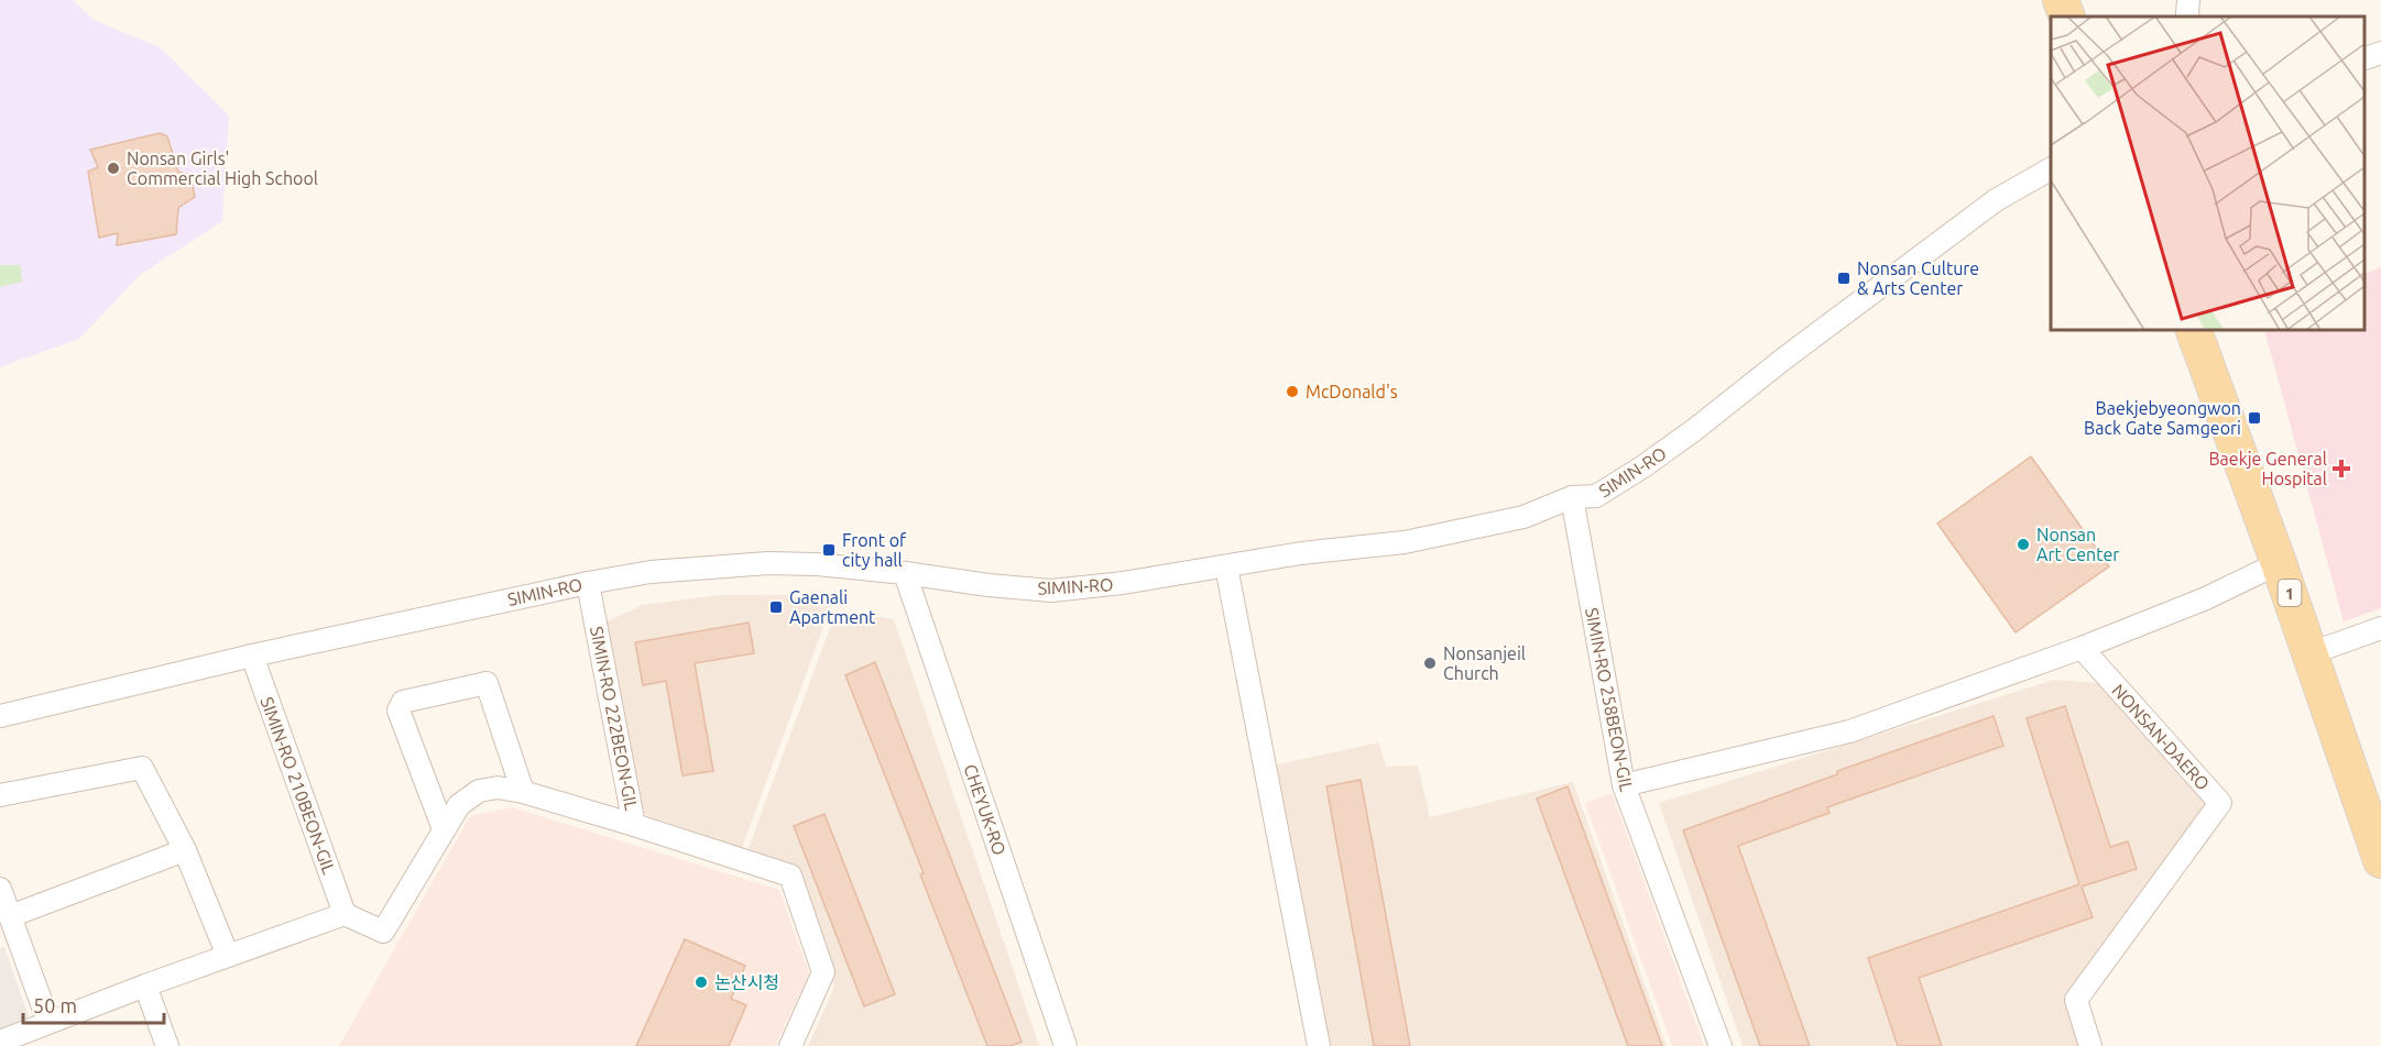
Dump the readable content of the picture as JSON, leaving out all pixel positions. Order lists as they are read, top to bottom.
{
  "streets": {
    "main road": ["1"],
    "street": [
      "SIMIN-RO",
      "SIMIN-RO 258BEON-GIL",
      "SIMIN-RO 222BEON-GIL",
      "NONSAN-DAERO",
      "SIMIN-RO 210BEON-GIL",
      "CHEYUK-RO"
    ]
  },
  "crossings": [
    ["SIMIN-RO", "SIMIN-RO 258BEON-GIL"],
    ["SIMIN-RO", "SIMIN-RO 222BEON-GIL"],
    ["SIMIN-RO", "SIMIN-RO 210BEON-GIL"],
    ["SIMIN-RO", "CHEYUK-RO"]
  ],
  "places": {
    "other": [
      "Nonsan Girls' Commercial High School",
      "McDonald's",
      "Nonsan Art Center",
      "Nonsanjeil Church",
      "논산시청"
    ],
    "transit": [
      "Nonsan Culture & Arts Center",
      "Baekjebyeongwon Back Gate Samgeori",
      "Front of city hall",
      "Gaenali Apartment"
    ],
    "health": ["Baekje General Hospital"]
  },
  "scale_bar": "50 m"
}
